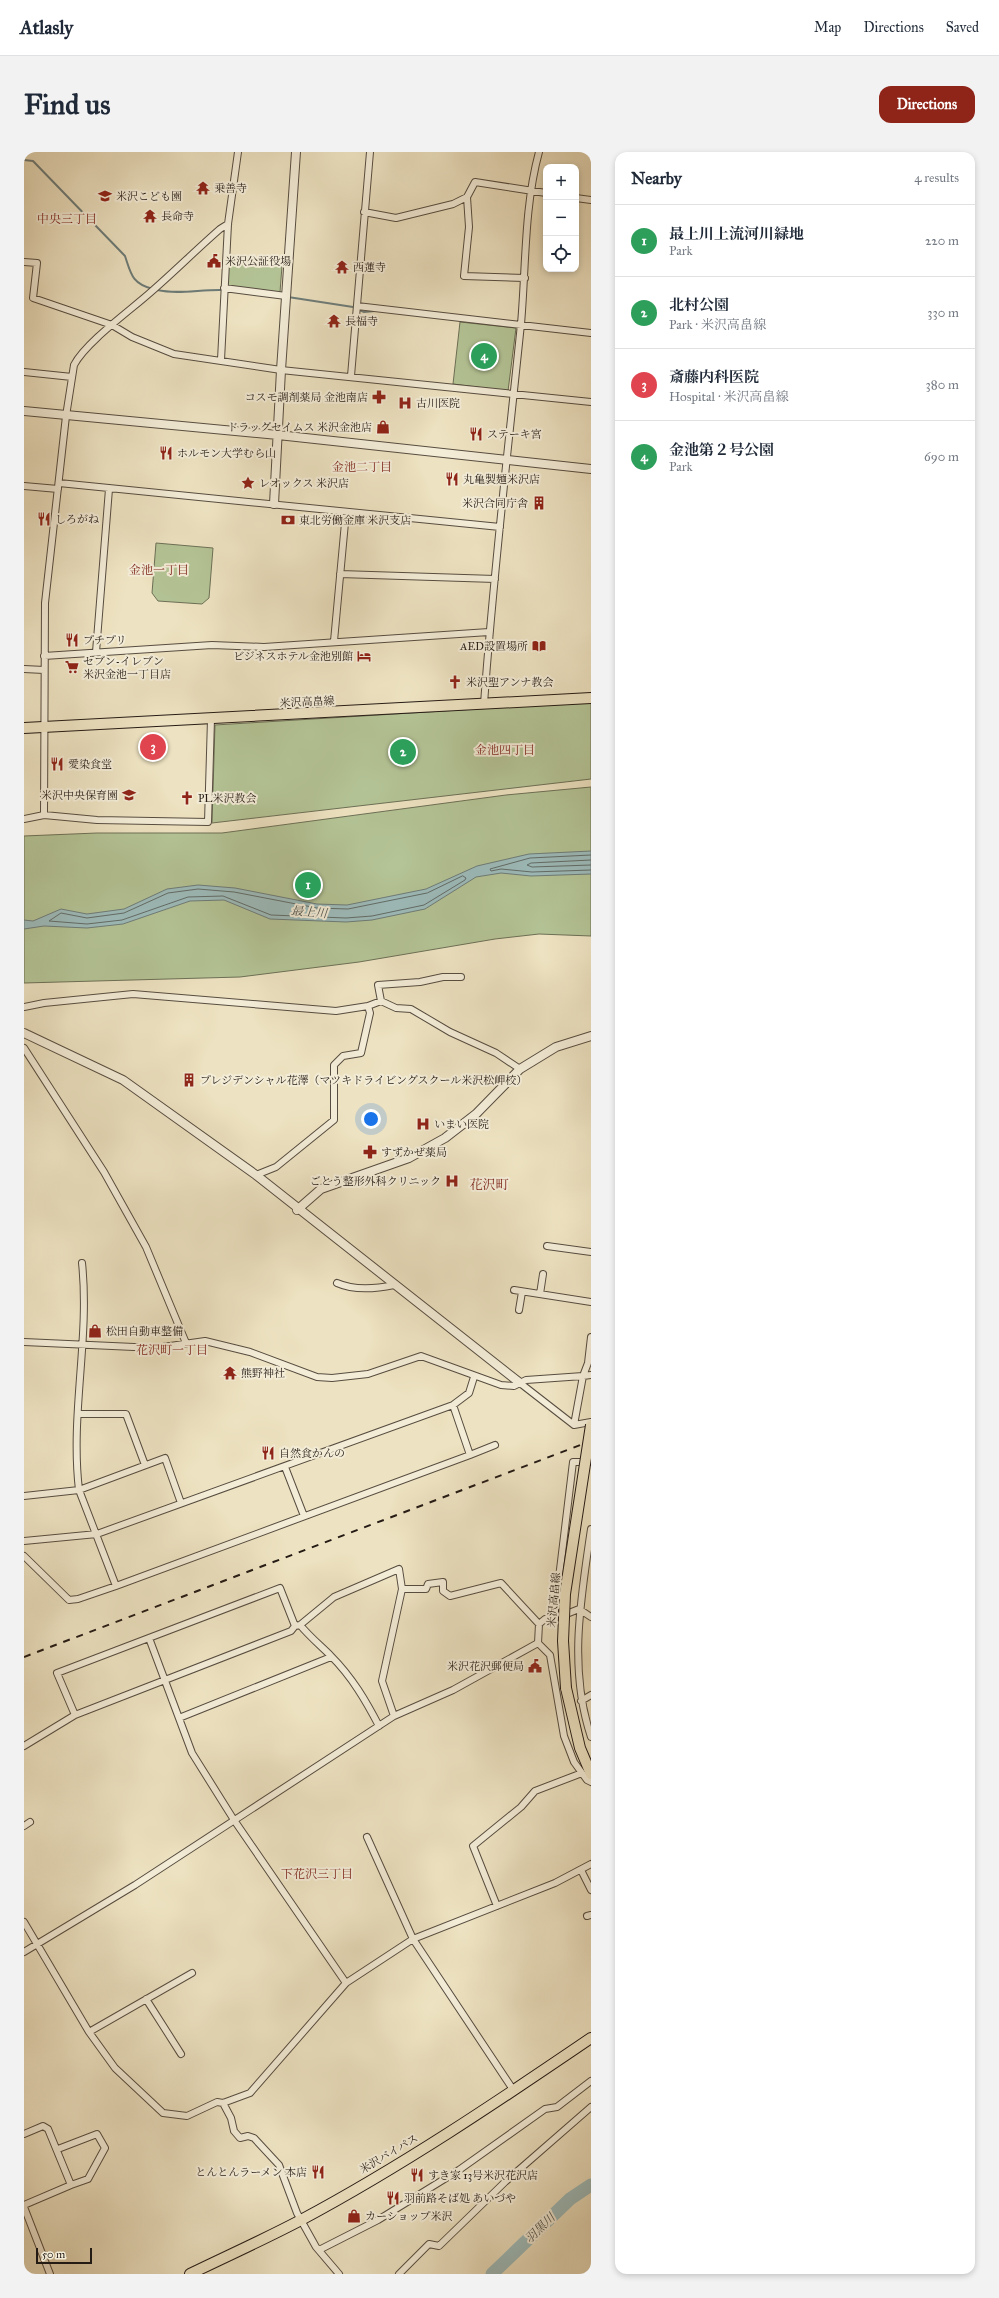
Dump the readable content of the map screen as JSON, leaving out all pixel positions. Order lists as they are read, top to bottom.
{
  "streets": {
    "main road": ["米沢高畠線", "米沢バイパス"]
  },
  "districts": [
    "中央三丁目",
    "金池二丁目",
    "金池一丁目",
    "金池四丁目",
    "花沢町",
    "花沢町一丁目",
    "下花沢三丁目"
  ],
  "water": ["最上川", "羽黒川"],
  "places": {
    "temple": [
      "乗善寺",
      "長命寺",
      "西蓮寺",
      "長福寺",
      "熊野神社"
    ],
    "school or university": ["米沢こども園", "米沢中央保育園"],
    "public building": ["米沢公証役場", "米沢花沢郵便局"],
    "pharmacy": ["コスモ調剤薬局 金池南店", "すずかぜ薬局"],
    "hospital": ["古川医院", "いまい医院", "ごとう整形外科クリニック"],
    "shop": ["ドラッグセイムス 米沢金池店", "松田自動車整備", "カーショップ米沢"],
    "restaurant": [
      "ステーキ宮",
      "ホルモン大学むら山",
      "丸亀製麺米沢店",
      "しろがね",
      "プチプリ",
      "愛染食堂",
      "自然食かんの",
      "とんとんラーメン 本店",
      "すき家 13号米沢花沢店",
      "羽前路そば処 あいづや"
    ],
    "place": ["レオックス 米沢店"],
    "building": ["米沢合同庁舎", "プレジデンシャル花澤（マツキドライビングスクール米沢松岬校）"],
    "bank": ["東北労働金庫 米沢支店"],
    "library": ["AED設置場所"],
    "hotel": ["ビジネスホテル金池別館"],
    "supermarket": ["セブン-イレブン 米沢金池一丁目店"],
    "church": ["米沢聖アンナ教会", "PL米沢教会"]
  },
  "scale_bar": "50 m",
  "page": {
    "header": "Atlasly",
    "nav": ["Map", "Directions", "Saved"],
    "buttons": "Directions",
    "title": "Find us",
    "heading": ["Nearby", "4 results"],
    "map_buttons": ["+", "−"],
    "list": [
      {
        "mark": "1",
        "name": "最上川上流河川緑地",
        "note": "Park",
        "value": "220 m"
      },
      {
        "mark": "2",
        "name": "北村公園",
        "note": "Park · 米沢高畠線",
        "value": "330 m"
      },
      {
        "mark": "3",
        "name": "斎藤内科医院",
        "note": "Hospital · 米沢高畠線",
        "value": "380 m"
      },
      {
        "mark": "4",
        "name": "金池第２号公園",
        "note": "Park",
        "value": "690 m"
      }
    ],
    "pins": [
      "4",
      "3",
      "2",
      "1"
    ],
    "scale": "50 m"
  }
}
